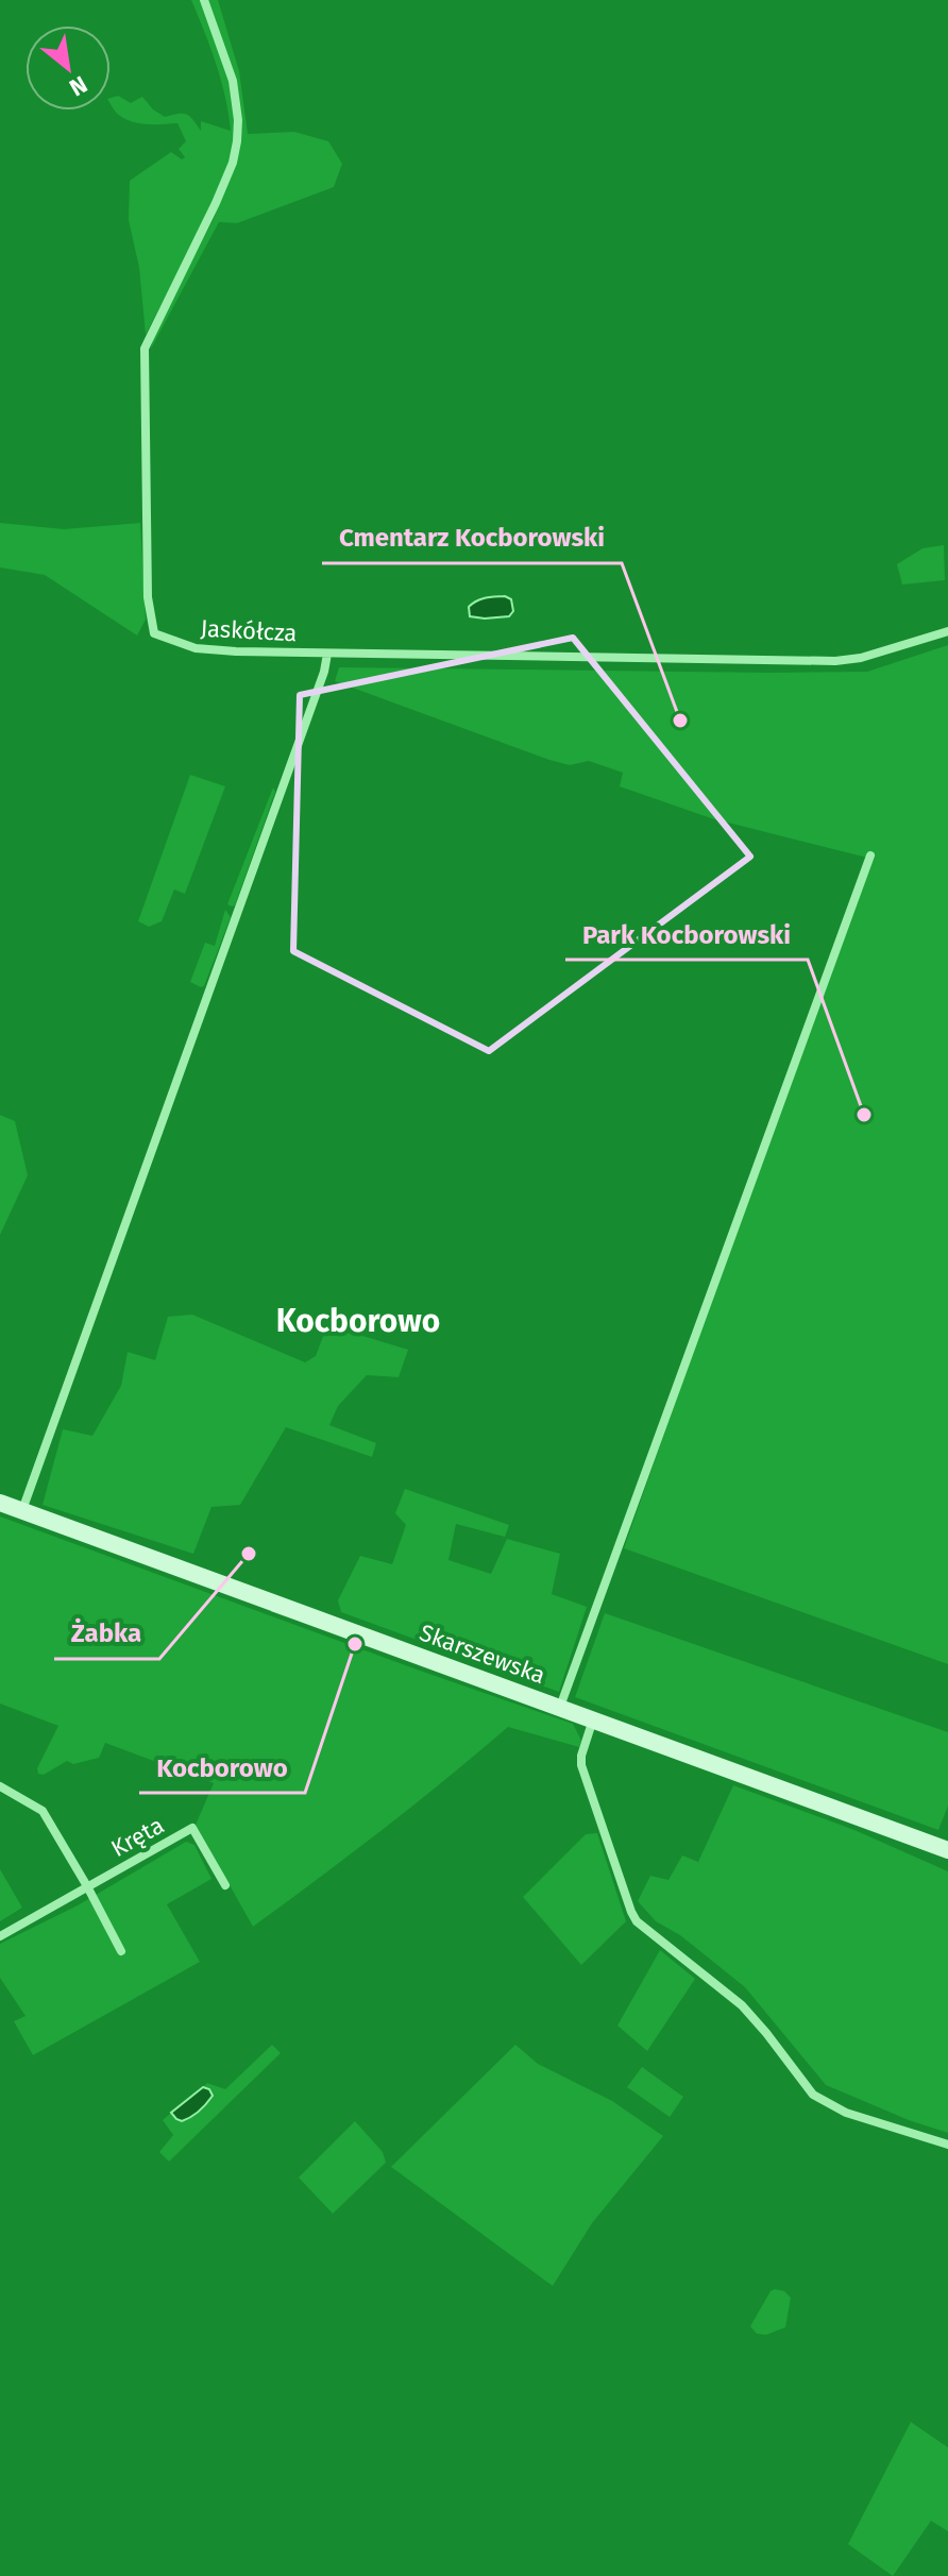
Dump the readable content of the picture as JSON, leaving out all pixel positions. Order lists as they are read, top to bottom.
{
  "streets": {
    "main road": ["Skarszewska"],
    "street": ["Jaskółcza", "Kręta"]
  },
  "districts": ["Kocborowo"],
  "places": [
    "Cmentarz Kocborowski",
    "Park Kocborowski",
    "Żabka",
    "Kocborowo"
  ],
  "north": "bottom right"
}
